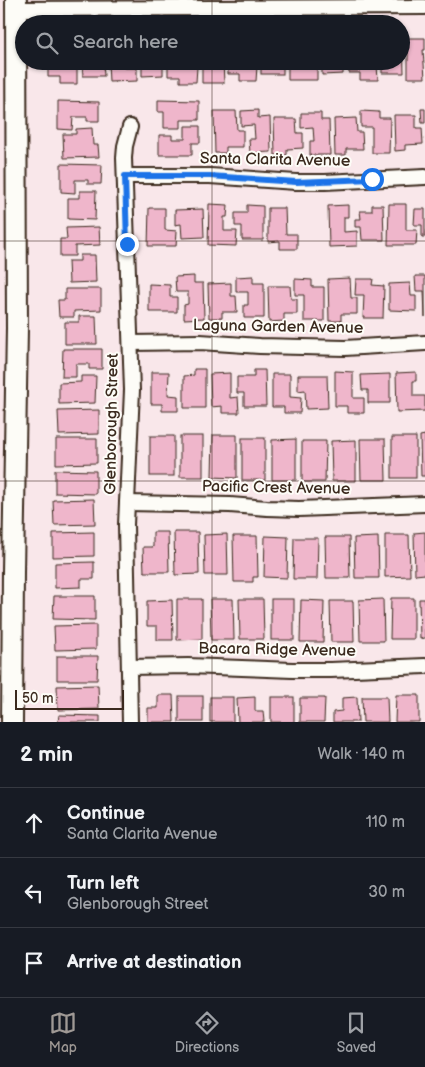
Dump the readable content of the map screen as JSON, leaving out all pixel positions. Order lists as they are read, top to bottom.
{
  "streets": {
    "street": [
      "Santa Clarita Avenue",
      "Laguna Garden Avenue",
      "Glenborough Street",
      "Pacific Crest Avenue",
      "Bacara Ridge Avenue"
    ]
  },
  "crossings": [
    ["Santa Clarita Avenue", "Glenborough Street"],
    ["Laguna Garden Avenue", "Glenborough Street"],
    ["Glenborough Street", "Pacific Crest Avenue"],
    ["Glenborough Street", "Bacara Ridge Avenue"]
  ],
  "scale_bar": "50 m",
  "page": {
    "search": "Search here",
    "scale": "50 m",
    "heading": ["2 min", "Walk · 140 m"],
    "list": [
      ["Continue", "Santa Clarita Avenue", "110 m"],
      ["Turn left", "Glenborough Street", "30 m"],
      "Arrive at destination"
    ],
    "nav": ["Map", "Directions", "Saved"]
  }
}
